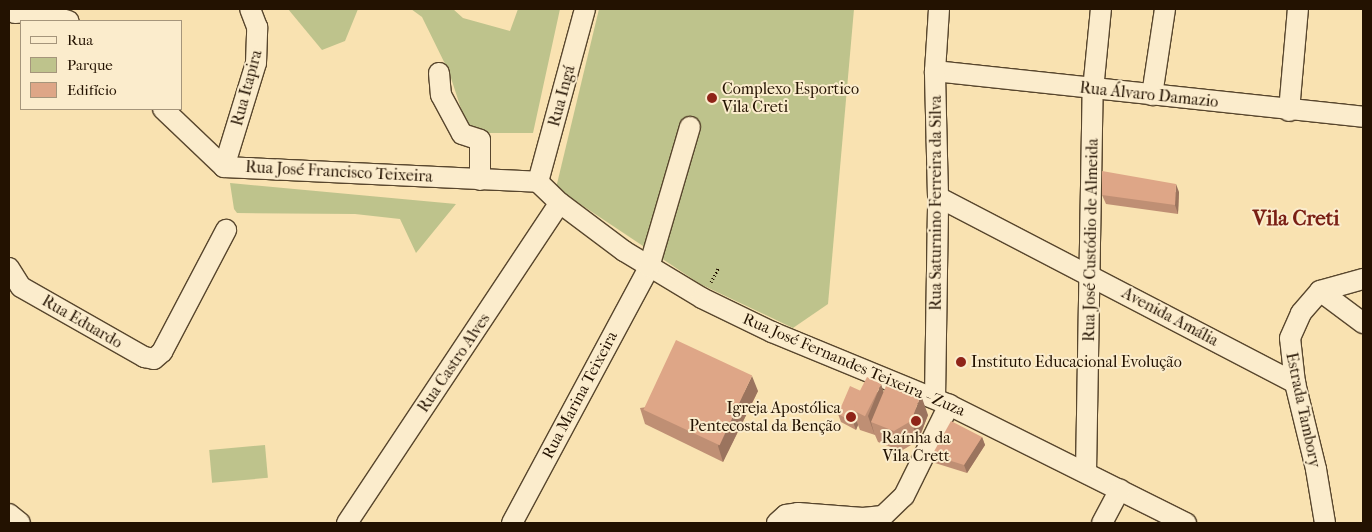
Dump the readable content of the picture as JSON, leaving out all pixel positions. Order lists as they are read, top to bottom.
{
  "streets": {
    "street": [
      "Rua Itapira",
      "Rua Álvaro Damazio",
      "Rua Ingá",
      "Rua José Francisco Teixeira",
      "Rua Saturnino Ferreira da Silva",
      "Rua José Custódio de Almeida",
      "Avenida Amália",
      "Rua Eduardo",
      "Rua Castro Alves",
      "Rua José Fernandes Teixeira - Zuza",
      "Rua Marina Teixeira",
      "Estrada Tambory"
    ]
  },
  "crossings": [
    ["Rua Itapira", "Rua José Francisco Teixeira"],
    ["Rua Álvaro Damazio", "Rua Saturnino Ferreira da Silva"],
    ["Rua Álvaro Damazio", "Rua José Custódio de Almeida"],
    ["Rua Ingá", "Rua José Francisco Teixeira"],
    ["Rua Ingá", "Rua José Fernandes Teixeira - Zuza"],
    ["Rua José Francisco Teixeira", "Rua José Fernandes Teixeira - Zuza"],
    ["Rua Saturnino Ferreira da Silva", "Avenida Amália"],
    ["Rua Saturnino Ferreira da Silva", "Rua José Fernandes Teixeira - Zuza"],
    ["Rua José Custódio de Almeida", "Avenida Amália"],
    ["Rua José Custódio de Almeida", "Rua José Fernandes Teixeira - Zuza"],
    ["Avenida Amália", "Estrada Tambory"],
    ["Rua Castro Alves", "Rua José Fernandes Teixeira - Zuza"],
    ["Rua José Fernandes Teixeira - Zuza", "Rua Marina Teixeira"]
  ],
  "districts": ["Vila Creti"],
  "places": [
    "Complexo Esportico Vila Creti",
    "Instituto Educacional Evolução",
    "Igreja Apostólica Pentecostal da Benção",
    "Raínha da Vila Crett"
  ],
  "legend": ["Rua", "Parque", "Edifício"]
}
